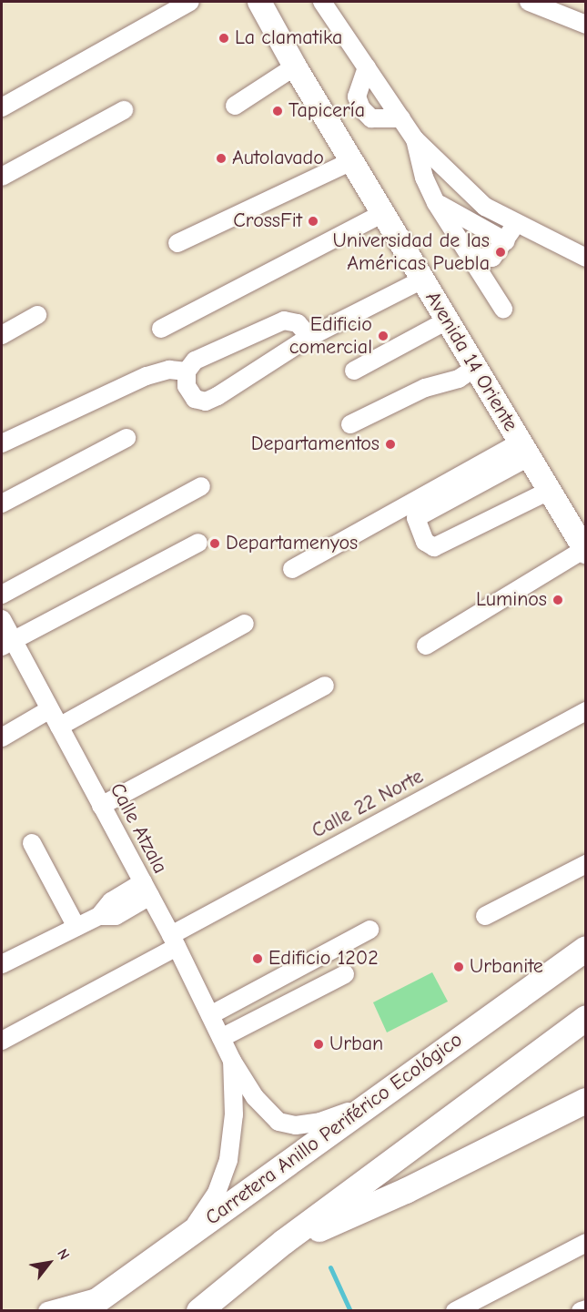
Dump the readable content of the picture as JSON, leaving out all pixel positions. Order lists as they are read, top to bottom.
{
  "streets": {
    "highway": ["Carretera Anillo Periférico Ecológico"],
    "main road": ["Avenida 14 Oriente"],
    "street": ["Calle 22 Norte", "Calle Atzala"]
  },
  "crossings": [
    ["Calle 22 Norte", "Calle Atzala"],
    ["Calle Atzala", "Carretera Anillo Periférico Ecológico"]
  ],
  "places": [
    "La clamatika",
    "Tapicería",
    "Autolavado",
    "CrossFit",
    "Universidad de las Américas Puebla",
    "Edificio comercial",
    "Departamentos",
    "Departamenyos",
    "Luminos",
    "Edificio 1202",
    "Urbanite",
    "Urban"
  ],
  "north": "top right"
}
